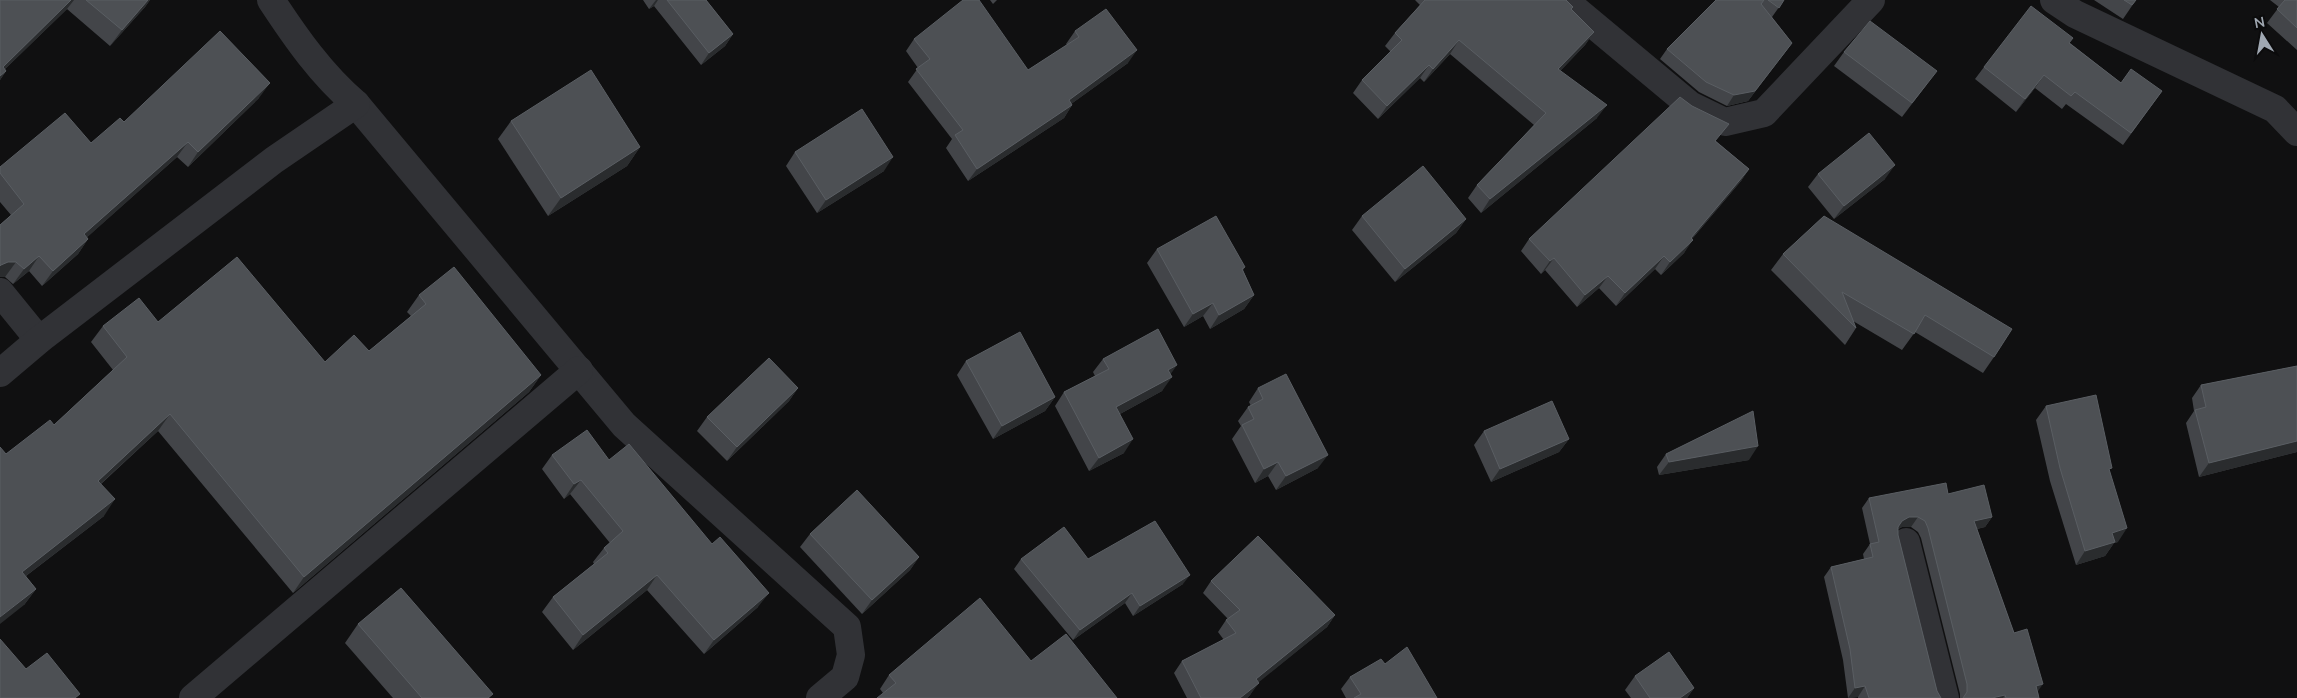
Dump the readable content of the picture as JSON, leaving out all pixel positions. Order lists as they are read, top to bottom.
{
  "north": "top"
}
